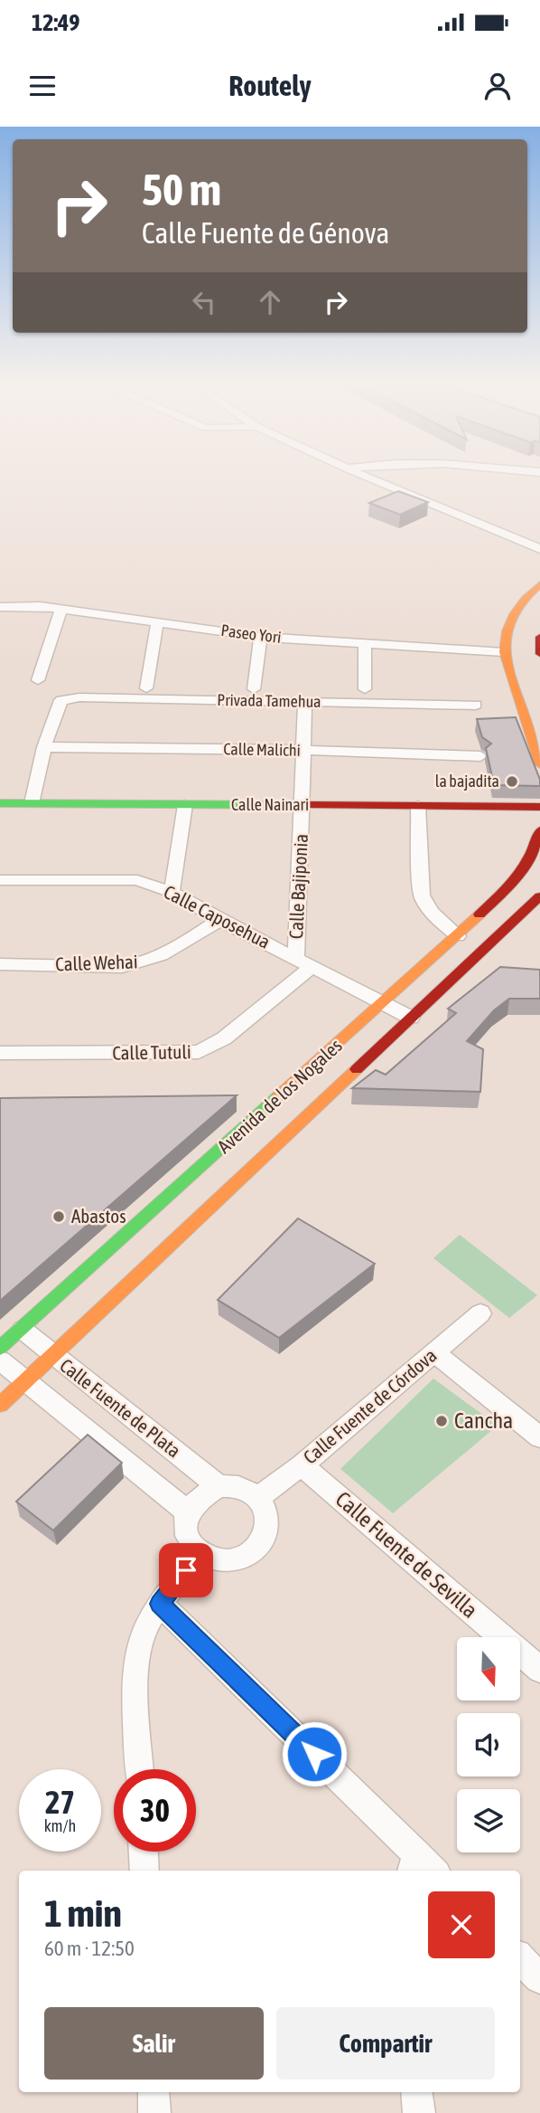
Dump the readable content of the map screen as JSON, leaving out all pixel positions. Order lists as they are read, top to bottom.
{
  "streets": {
    "main road": ["Calle Nainari", "Avenida de los Nogales"],
    "street": [
      "Paseo Yori",
      "Privada Tamehua",
      "Calle Malichi",
      "Calle Bajiponia",
      "Calle Caposehua",
      "Calle Wehai",
      "Calle Tutuli",
      "Calle Fuente de Córdova",
      "Calle Fuente de Plata",
      "Calle Fuente de Sevilla"
    ]
  },
  "crossings": [
    ["Privada Tamehua", "Calle Malichi"],
    ["Privada Tamehua", "Calle Bajiponia"],
    ["Calle Malichi", "Calle Bajiponia"],
    ["Calle Nainari", "Calle Bajiponia"],
    ["Calle Bajiponia", "Calle Caposehua"],
    ["Calle Bajiponia", "Calle Tutuli"],
    ["Calle Caposehua", "Calle Wehai"],
    ["Calle Caposehua", "Calle Tutuli"],
    ["Calle Caposehua", "Avenida de los Nogales"],
    ["Avenida de los Nogales", "Calle Fuente de Plata"],
    ["Calle Fuente de Córdova", "Calle Fuente de Plata"],
    ["Calle Fuente de Córdova", "Calle Fuente de Sevilla"]
  ],
  "places": ["la bajadita", "Abastos", "Cancha"],
  "north": "bottom",
  "page": {
    "status": "12:49",
    "header": "Routely",
    "turn": ["50 m", "Calle Fuente de Génova"],
    "speed": "27 km/h",
    "limit": "30",
    "heading": ["1 min", "60 m · 12:50"],
    "buttons": ["Salir", "Compartir"]
  }
}
